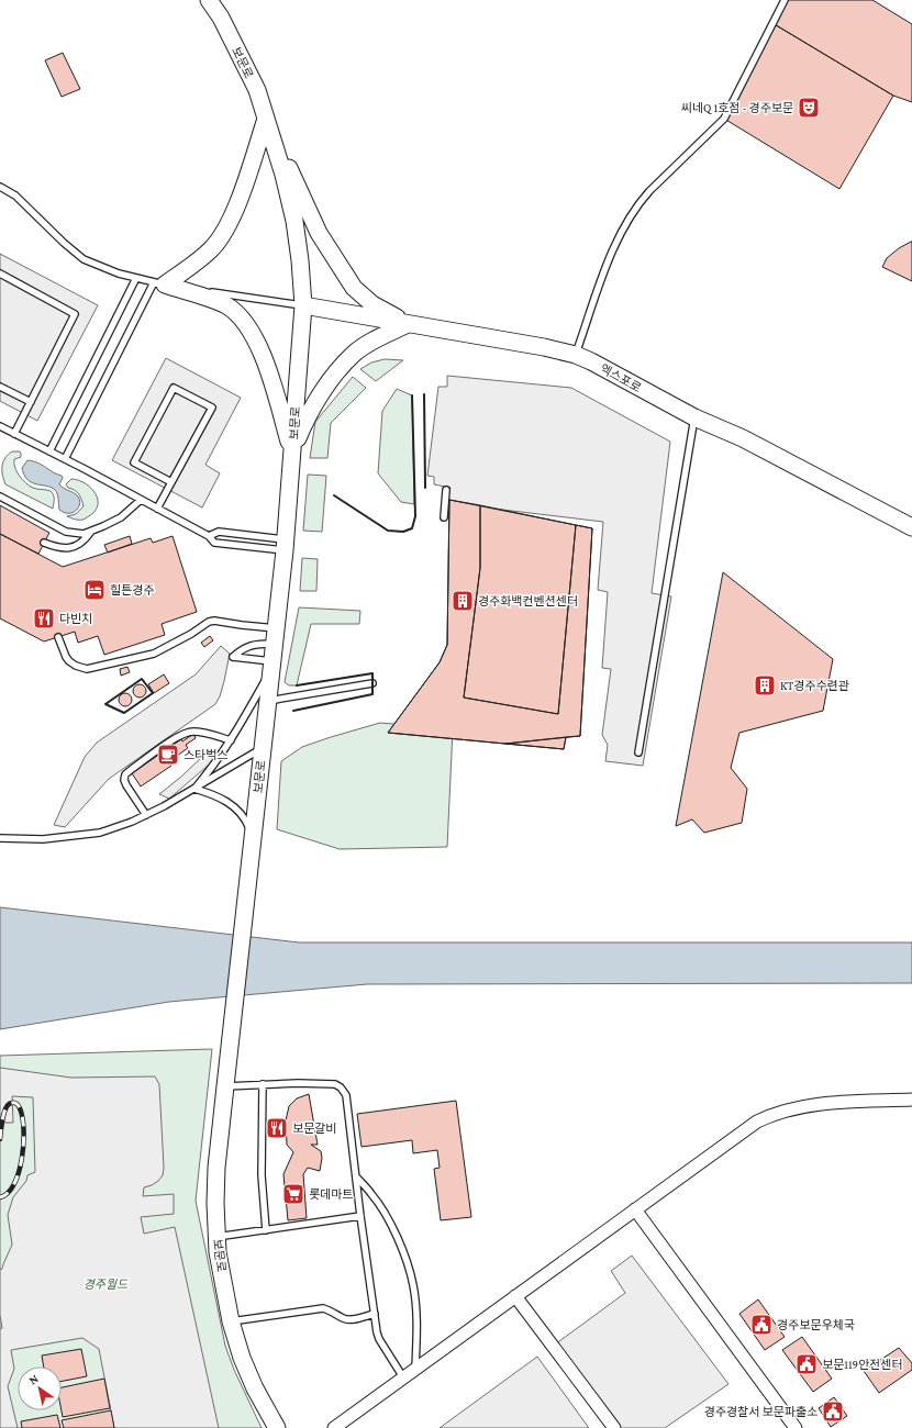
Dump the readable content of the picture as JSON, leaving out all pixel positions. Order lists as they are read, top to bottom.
{
  "streets": {
    "main road": ["보문로", "엑스포로"]
  },
  "crossings": [
    ["보문로", "엑스포로"]
  ],
  "parks": ["경주월드"],
  "places": {
    "theatre": ["씨네Q 1호점 - 경주보문"],
    "hotel": ["힐튼경주"],
    "building": ["경주화백컨벤션센터", "KT경주수련관"],
    "restaurant": ["다빈치", "보문갈비"],
    "cafe": ["스타벅스"],
    "supermarket": ["롯데마트"],
    "public building": ["경주보문우체국", "보문119안전센터", "경주경찰서 보문파출소"]
  },
  "north": "top left"
}
